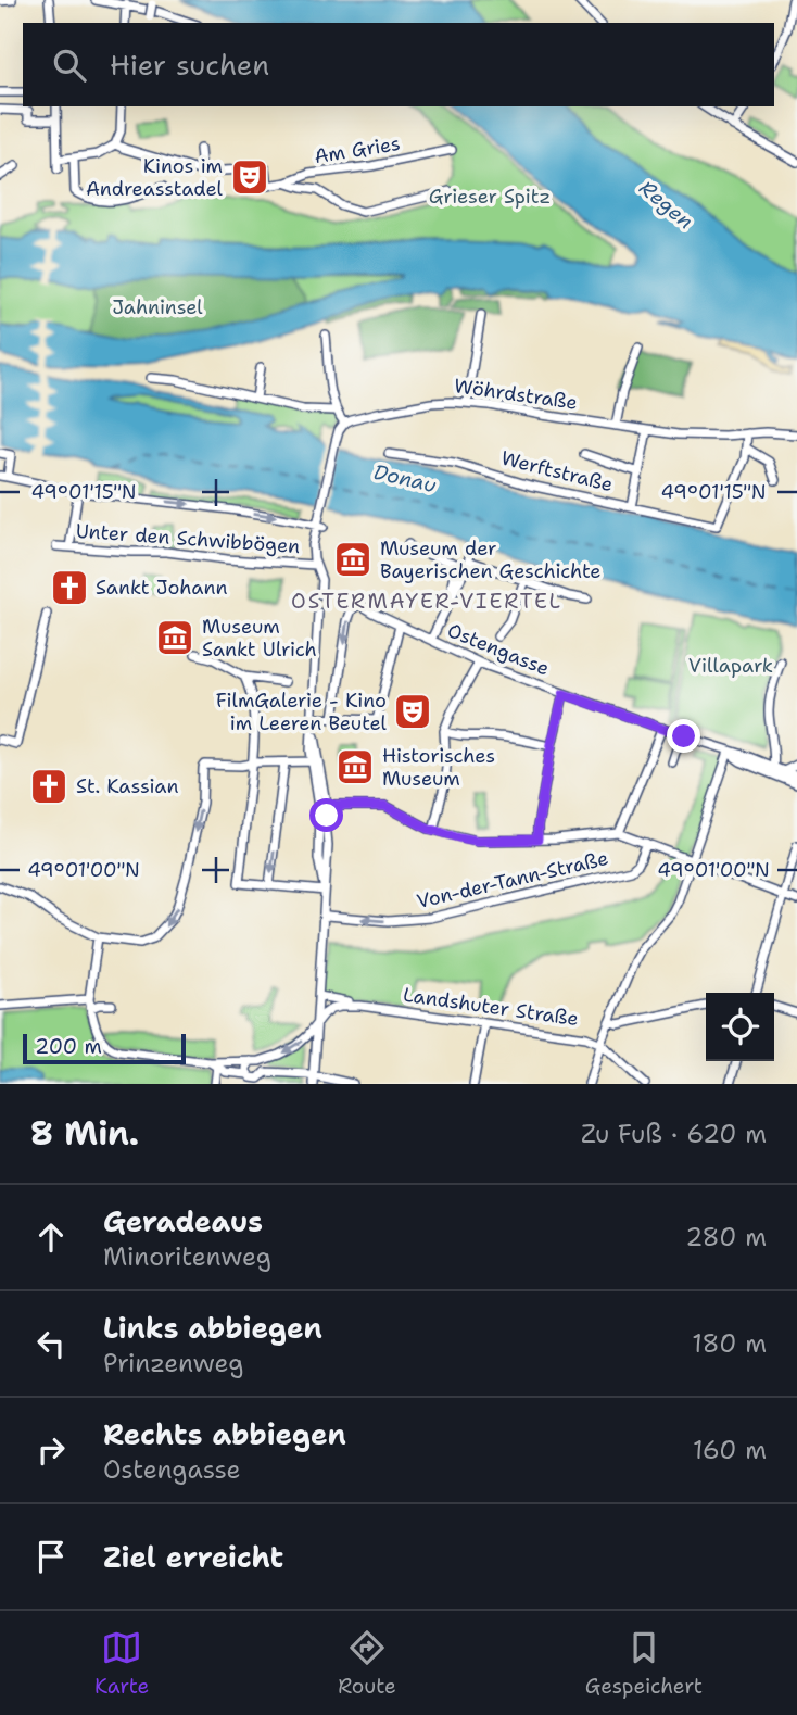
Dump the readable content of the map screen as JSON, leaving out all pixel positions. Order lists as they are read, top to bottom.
{
  "streets": {
    "street": [
      "Am Gries",
      "Wöhrdstraße",
      "Werftstraße",
      "Unter den Schwibbögen",
      "Ostengasse",
      "Von-der-Tann-Straße",
      "Landshuter Straße"
    ]
  },
  "districts": ["OSTERMAYER-VIERTEL"],
  "water": ["Regen", "Donau"],
  "parks": ["Grieser Spitz", "Jahninsel", "Villapark"],
  "places": {
    "theatre": ["Kinos im Andreasstadel", "FilmGalerie - Kino im Leeren Beutel"],
    "museum": ["Museum der Bayerischen Geschichte", "Museum Sankt Ulrich", "Historisches Museum"],
    "church": ["Sankt Johann", "St. Kassian"]
  },
  "scale_bar": "200 m",
  "page": {
    "search": "Hier suchen",
    "scale": "200 m",
    "heading": ["8 Min.", "Zu Fuß · 620 m"],
    "list": [
      ["Geradeaus", "Minoritenweg", "280 m"],
      ["Links abbiegen", "Prinzenweg", "180 m"],
      ["Rechts abbiegen", "Ostengasse", "160 m"],
      "Ziel erreicht"
    ],
    "nav": ["Karte", "Route", "Gespeichert"]
  },
  "coordinates": ["49°01'15\"N", "49°01'00\"N"]
}
